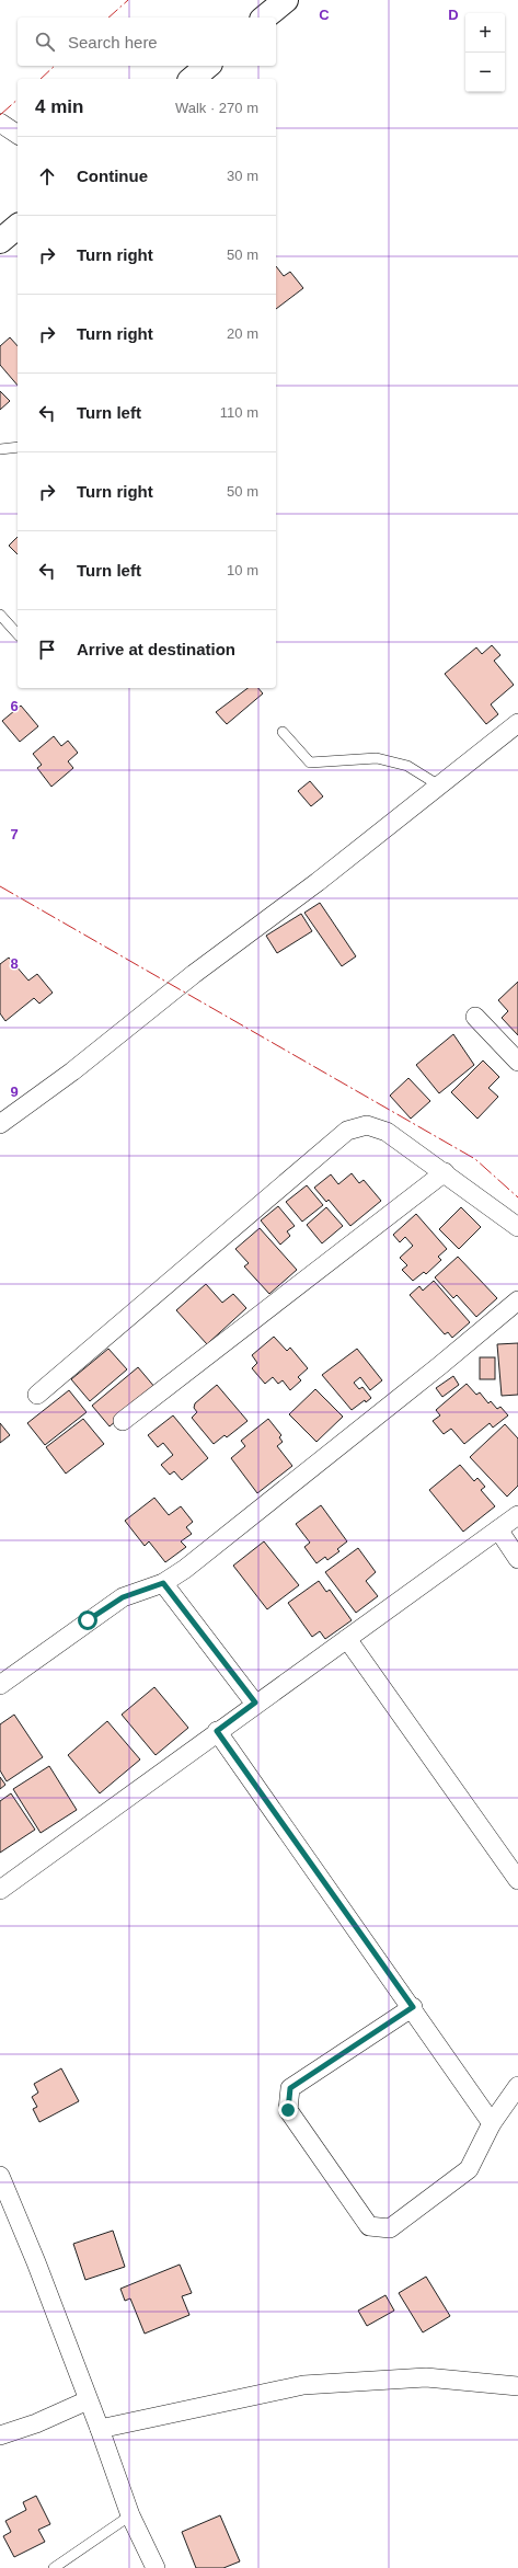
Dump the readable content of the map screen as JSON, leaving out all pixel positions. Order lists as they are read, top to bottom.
{
  "page": {
    "map_buttons": ["+", "−"],
    "search": "Search here",
    "heading": ["4 min", "Walk · 270 m"],
    "list": [
      ["Continue", "30 m"],
      ["Turn right", "50 m"],
      ["Turn right", "20 m"],
      ["Turn left", "110 m"],
      ["Turn right", "50 m"],
      ["Turn left", "10 m"],
      "Arrive at destination"
    ]
  },
  "grid": {
    "columns": ["C", "D"],
    "rows": [
      "6",
      "7",
      "8",
      "9"
    ]
  }
}
